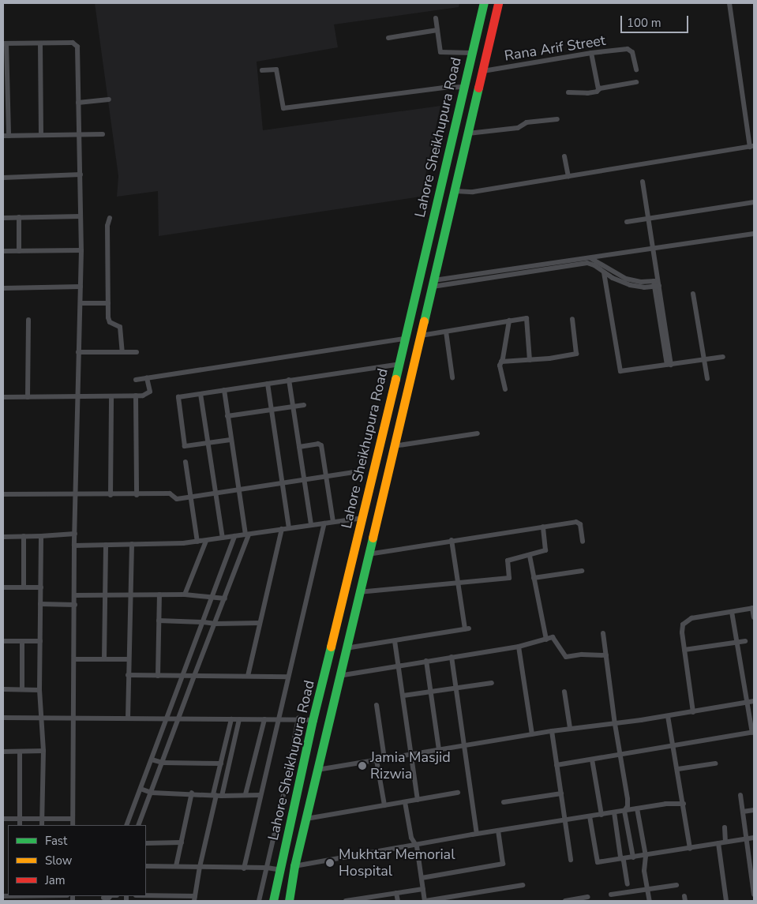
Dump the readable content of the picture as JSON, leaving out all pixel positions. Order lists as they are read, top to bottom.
{
  "streets": {
    "highway": ["Lahore Sheikhupura Road"],
    "street": ["Rana Arif Street"]
  },
  "crossings": [
    ["Rana Arif Street", "Lahore Sheikhupura Road"]
  ],
  "places": ["Jamia Masjid Rizwia", "Mukhtar Memorial Hospital"],
  "legend": ["Fast", "Slow", "Jam"],
  "scale_bar": "100 m"
}
